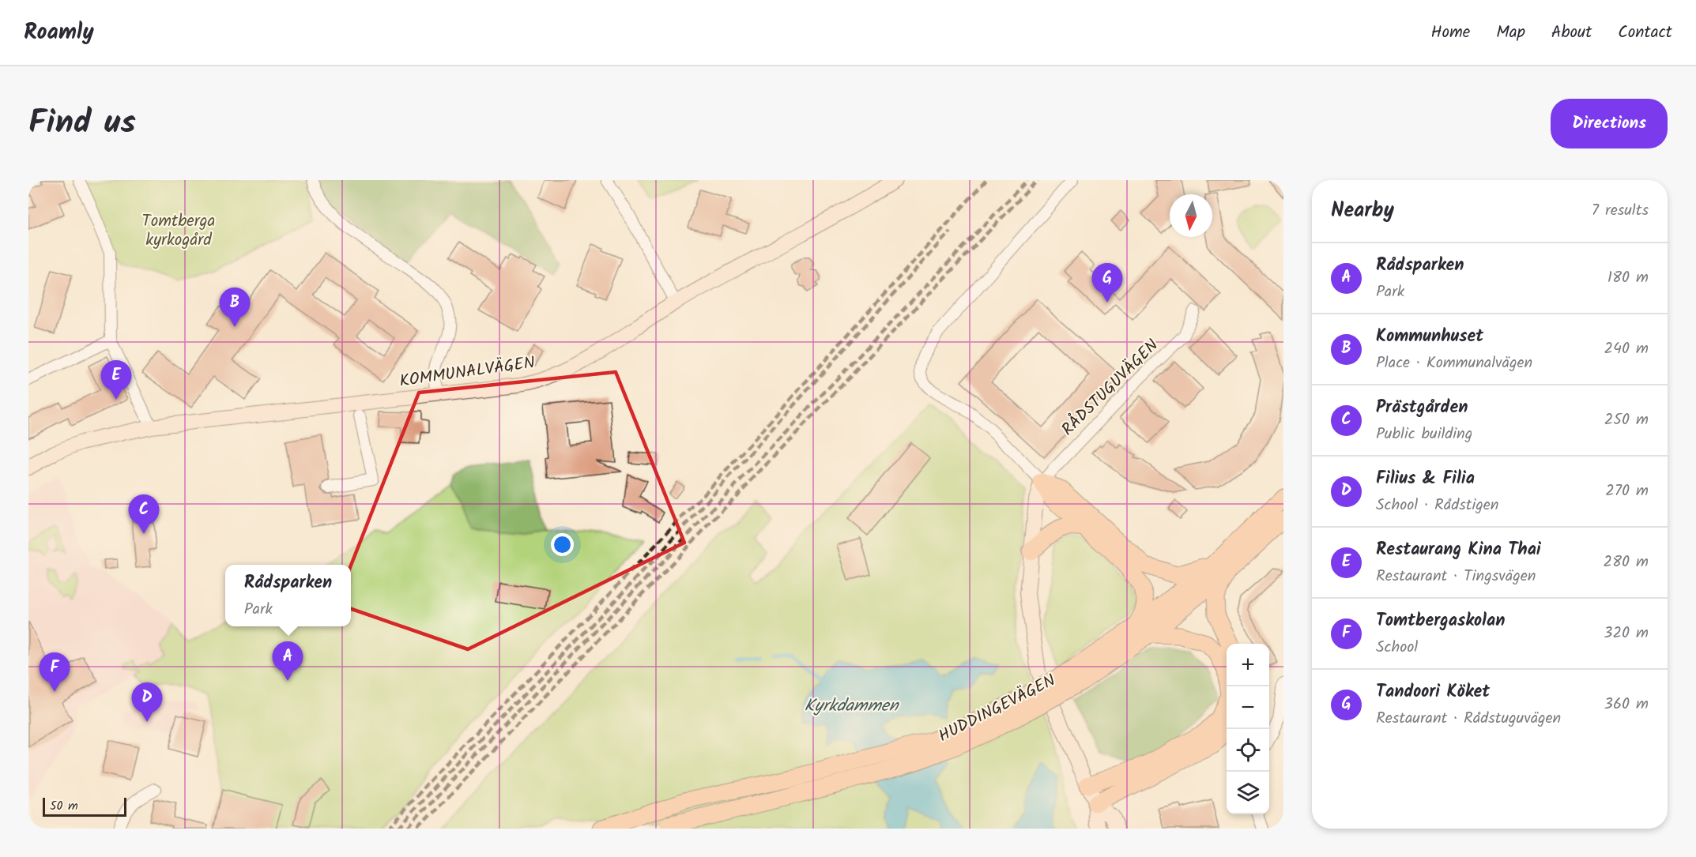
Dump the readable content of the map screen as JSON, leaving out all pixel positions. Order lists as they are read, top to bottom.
{
  "streets": {
    "main road": ["HUDDINGEVÄGEN"],
    "street": ["KOMMUNALVÄGEN", "RÅDSTUGUVÄGEN"]
  },
  "water": ["Kyrkdammen"],
  "parks": ["Tomtberga kyrkogård"],
  "scale_bar": "50 m",
  "north": "bottom",
  "page": {
    "header": "Roamly",
    "nav": [
      "Home",
      "Map",
      "About",
      "Contact"
    ],
    "title": "Find us",
    "buttons": "Directions",
    "heading": ["Nearby", "7 results"],
    "list": [
      {
        "mark": "A",
        "name": "Rådsparken",
        "note": "Park",
        "value": "180 m"
      },
      {
        "mark": "B",
        "name": "Kommunhuset",
        "note": "Place · Kommunalvägen",
        "value": "240 m"
      },
      {
        "mark": "C",
        "name": "Prästgården",
        "note": "Public building",
        "value": "250 m"
      },
      {
        "mark": "D",
        "name": "Filius & Filia",
        "note": "School · Rådstigen",
        "value": "270 m"
      },
      {
        "mark": "E",
        "name": "Restaurang Kina Thai",
        "note": "Restaurant · Tingsvägen",
        "value": "280 m"
      },
      {
        "mark": "F",
        "name": "Tomtbergaskolan",
        "note": "School",
        "value": "320 m"
      },
      {
        "mark": "G",
        "name": "Tandoori Köket",
        "note": "Restaurant · Rådstuguvägen",
        "value": "360 m"
      }
    ],
    "pins": [
      "G",
      "B",
      "E",
      "C",
      "A",
      "F",
      "D"
    ],
    "popup": ["Rådsparken", "Park"],
    "map_buttons": ["+", "−"],
    "scale": "50 m"
  }
}
